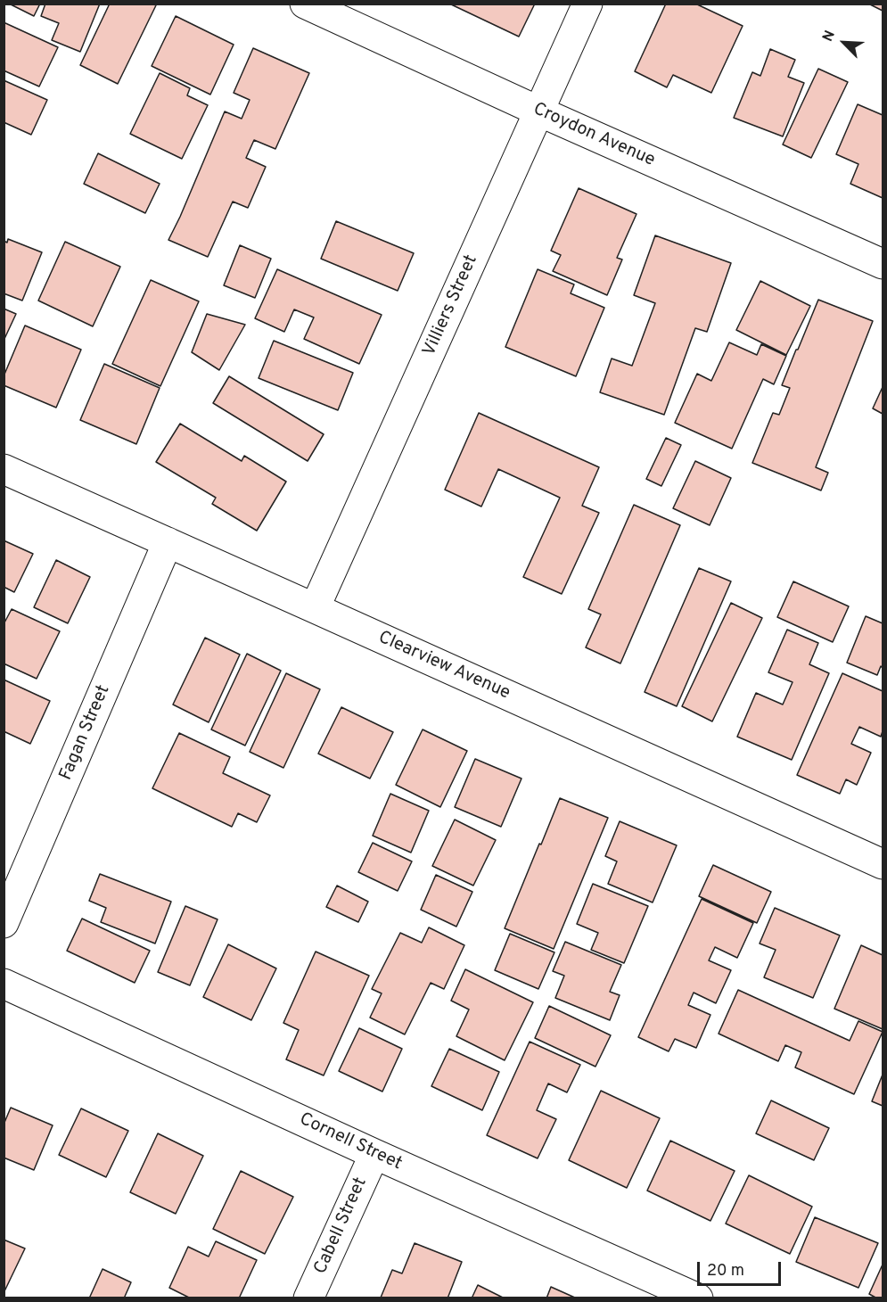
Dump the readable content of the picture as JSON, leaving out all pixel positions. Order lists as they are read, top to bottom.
{
  "streets": {
    "street": [
      "Croydon Avenue",
      "Villiers Street",
      "Clearview Avenue",
      "Fagan Street",
      "Cornell Street",
      "Cabell Street"
    ]
  },
  "crossings": [
    ["Croydon Avenue", "Villiers Street"],
    ["Villiers Street", "Clearview Avenue"],
    ["Clearview Avenue", "Fagan Street"],
    ["Cornell Street", "Cabell Street"]
  ],
  "scale_bar": "20 m",
  "north": "top left"
}
